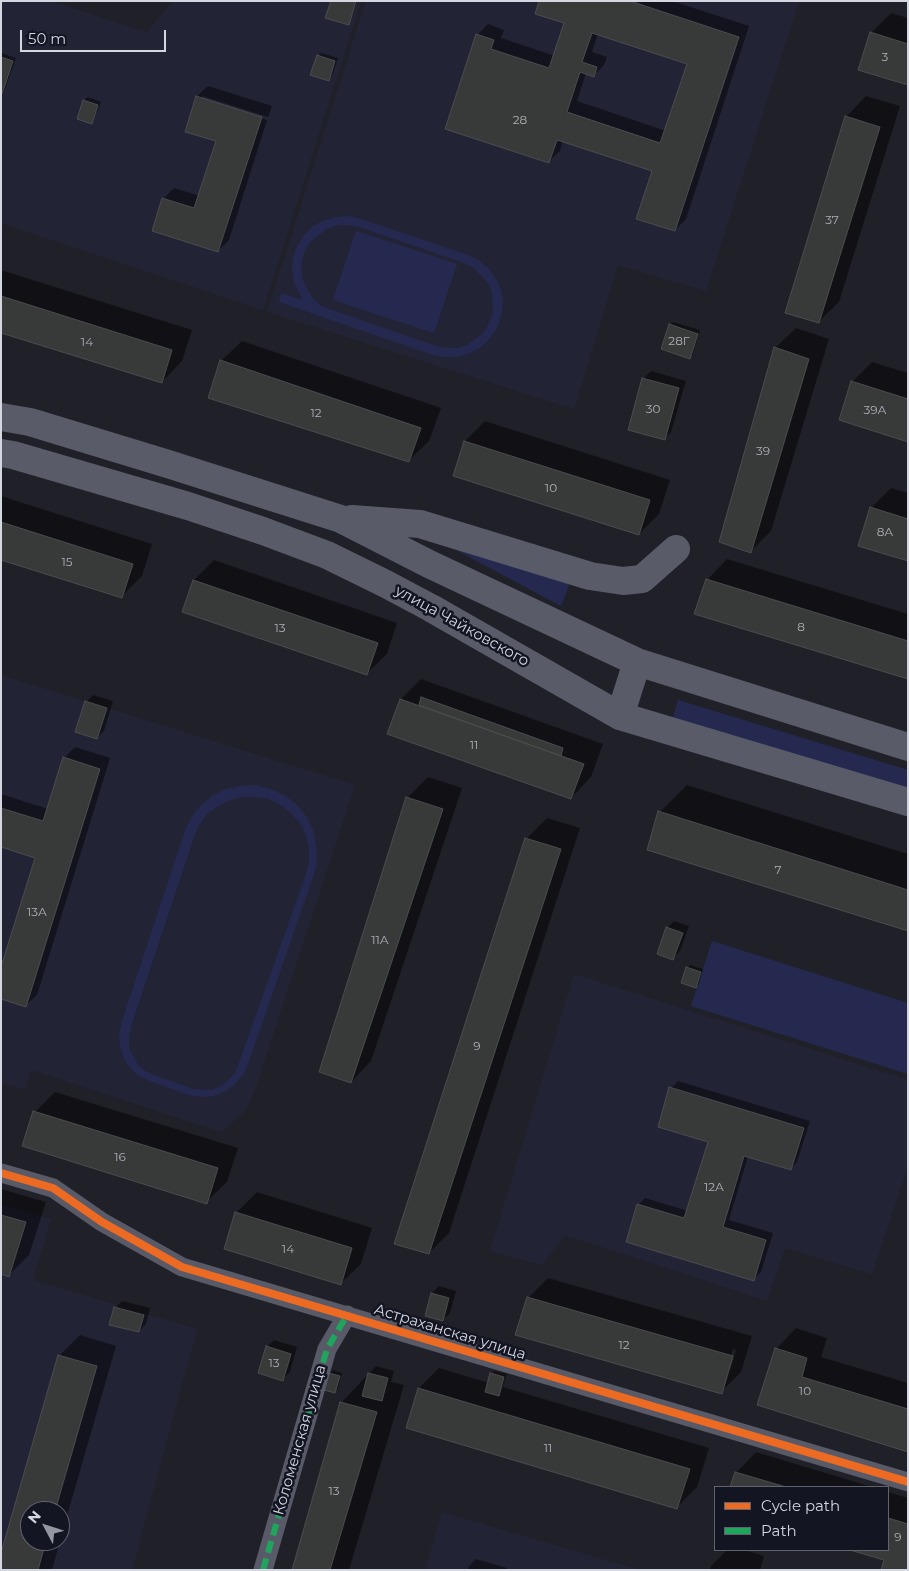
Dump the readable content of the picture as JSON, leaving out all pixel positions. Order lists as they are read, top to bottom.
{
  "streets": {
    "main road": ["улица Чайковского"],
    "street": ["Астраханская улица", "Коломенская улица"]
  },
  "crossings": [
    ["Астраханская улица", "Коломенская улица"]
  ],
  "house_numbers": [
    "3",
    "28",
    "37",
    "28Г",
    "14",
    "30",
    "39А",
    "12",
    "39",
    "10",
    "8А",
    "15",
    "8",
    "13",
    "11",
    "7",
    "13А",
    "11А",
    "9",
    "16",
    "12А",
    "14",
    "12",
    "13",
    "10",
    "11",
    "13",
    "9"
  ],
  "legend": ["Cycle path", "Path"],
  "scale_bar": "50 m",
  "north": "top left"
}
